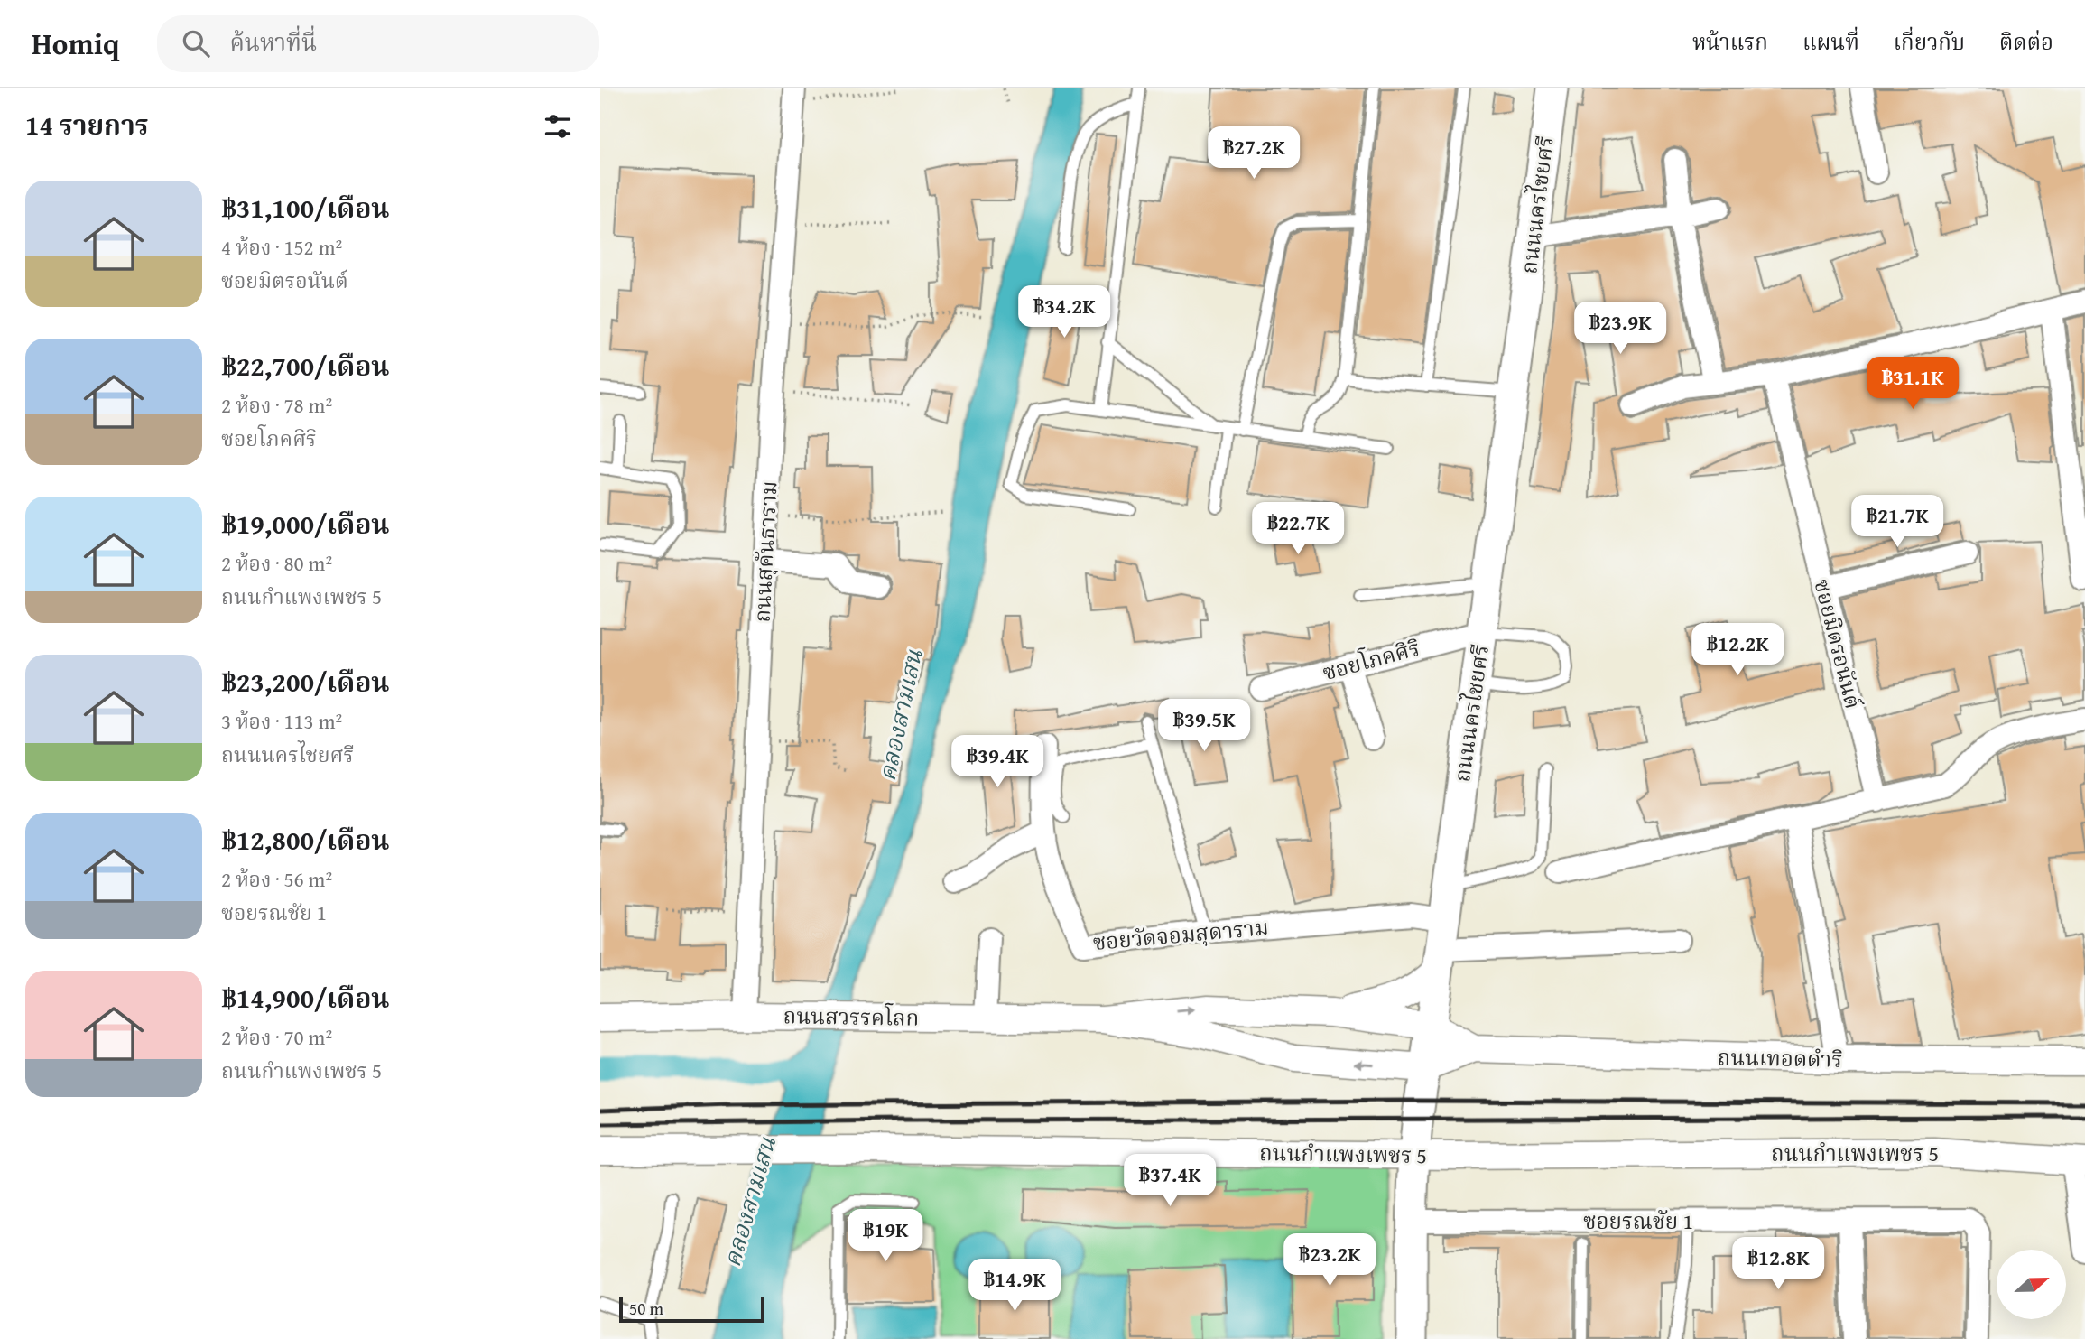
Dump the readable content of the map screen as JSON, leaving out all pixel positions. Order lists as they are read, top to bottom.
{
  "streets": {
    "main road": ["ถนนนครไชยศรี"],
    "street": [
      "ถนนสุคันธาราม",
      "ซอยมิตรอนันต์",
      "ซอยโภคศิริ",
      "ซอยวัดจอมสุดาราม",
      "ถนนสวรรคโลก",
      "ถนนเทอดดำริ",
      "ถนนกำแพงเพชร 5",
      "ซอยรณชัย 1"
    ]
  },
  "crossings": [
    ["ถนนนครไชยศรี", "ซอยโภคศิริ"],
    ["ถนนนครไชยศรี", "ซอยวัดจอมสุดาราม"],
    ["ถนนนครไชยศรี", "ถนนสวรรคโลก"],
    ["ถนนนครไชยศรี", "ถนนเทอดดำริ"],
    ["ถนนนครไชยศรี", "ถนนกำแพงเพชร 5"],
    ["ถนนนครไชยศรี", "ซอยรณชัย 1"],
    ["ถนนสุคันธาราม", "ถนนสวรรคโลก"],
    ["ถนนสวรรคโลก", "ถนนเทอดดำริ"]
  ],
  "water": ["คลองสามเสน"],
  "scale_bar": "50 m",
  "north": "right",
  "page": {
    "header": "Homiq",
    "search": "ค้นหาที่นี่",
    "nav": [
      "หน้าแรก",
      "แผนที่",
      "เกี่ยวกับ",
      "ติดต่อ"
    ],
    "heading": "14 รายการ",
    "price": [
      "฿27.2K",
      "฿34.2K",
      "฿23.9K",
      "฿31.1K",
      "฿21.7K",
      "฿22.7K",
      "฿12.2K",
      "฿39.5K",
      "฿39.4K",
      "฿37.4K",
      "฿19K",
      "฿23.2K",
      "฿12.8K",
      "฿14.9K"
    ],
    "list": [
      {
        "name": "฿31,100/เดือน",
        "note": "4 ห้อง · 152 m² · ซอยมิตรอนันต์"
      },
      {
        "name": "฿22,700/เดือน",
        "note": "2 ห้อง · 78 m² · ซอยโภคศิริ"
      },
      {
        "name": "฿19,000/เดือน",
        "note": "2 ห้อง · 80 m² · ถนนกำแพงเพชร 5"
      },
      {
        "name": "฿23,200/เดือน",
        "note": "3 ห้อง · 113 m² · ถนนนครไชยศรี"
      },
      {
        "name": "฿12,800/เดือน",
        "note": "2 ห้อง · 56 m² · ซอยรณชัย 1"
      },
      {
        "name": "฿14,900/เดือน",
        "note": "2 ห้อง · 70 m² · ถนนกำแพงเพชร 5"
      }
    ],
    "scale": "50 m"
  }
}
